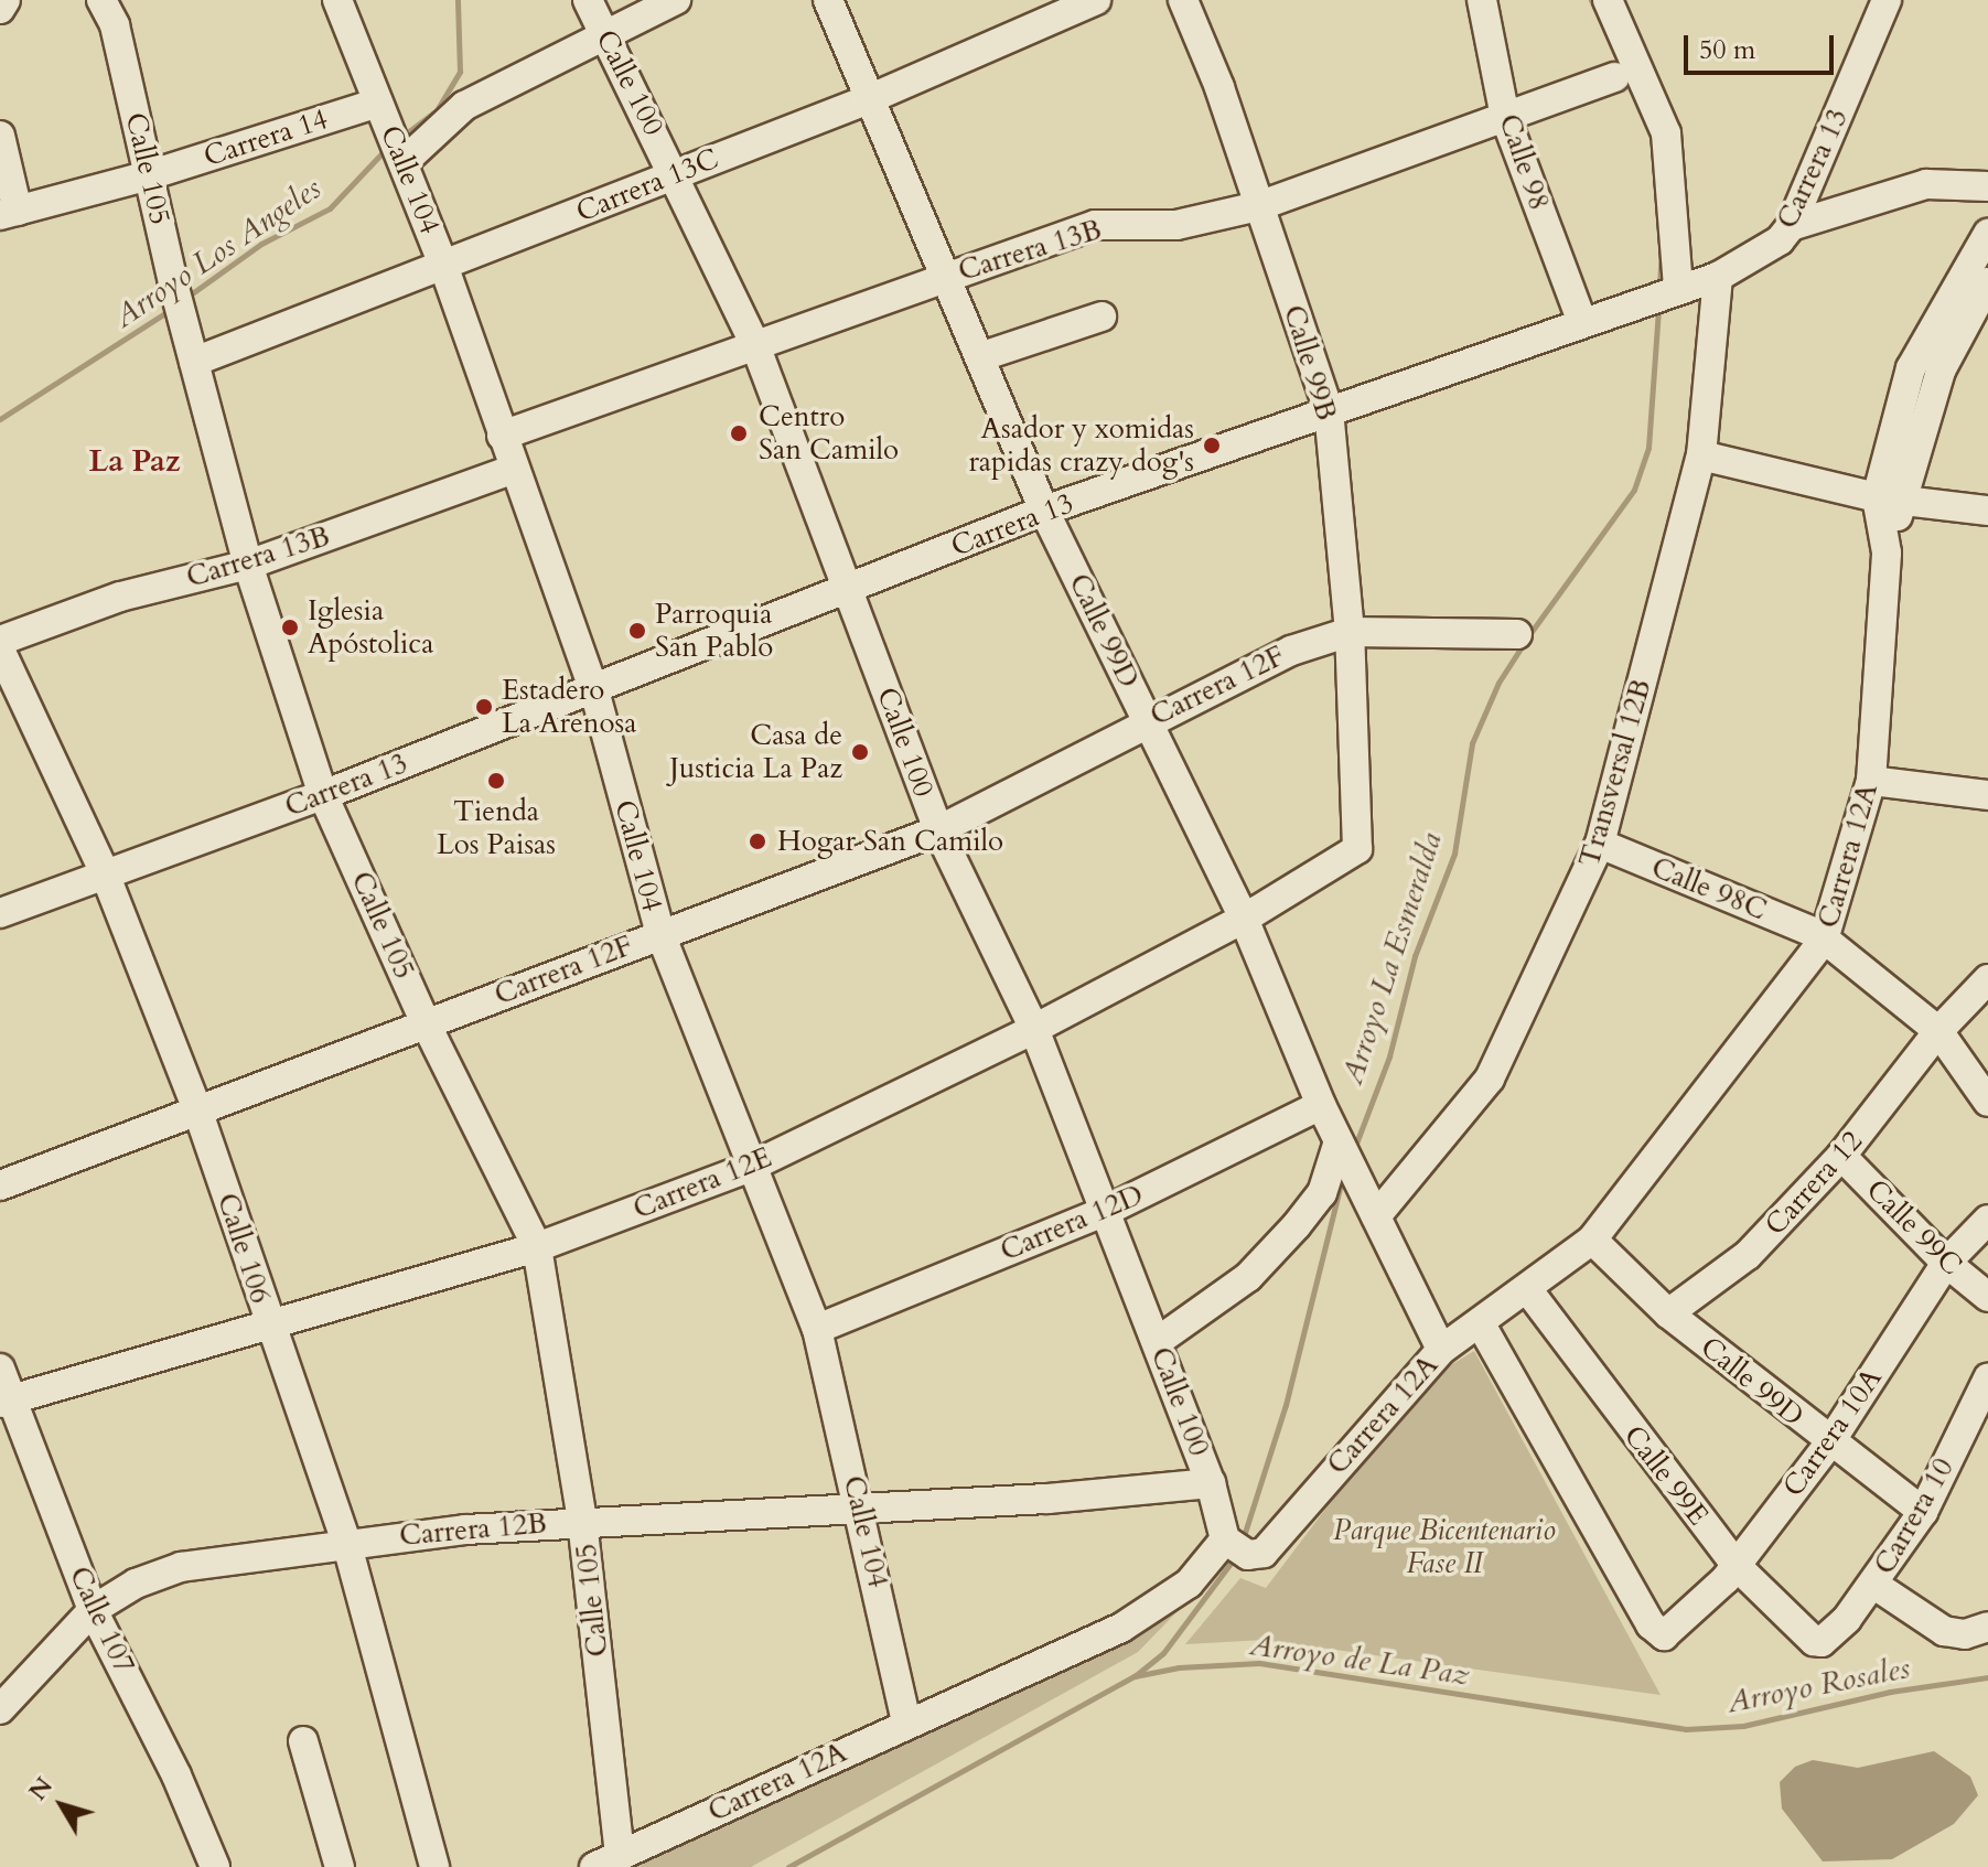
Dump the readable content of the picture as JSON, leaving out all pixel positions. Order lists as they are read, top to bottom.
{
  "streets": {
    "street": [
      "Calle 100",
      "Carrera 14",
      "Calle 98",
      "Calle 105",
      "Carrera 13",
      "Calle 104",
      "Carrera 13C",
      "Carrera 13B",
      "Calle 99B",
      "Calle 99D",
      "Carrera 12F",
      "Transversal 12B",
      "Carrera 12A",
      "Calle 98C",
      "Carrera 12E",
      "Carrera 12",
      "Carrera 12D",
      "Calle 99C",
      "Calle 106",
      "Carrera 10A",
      "Calle 99E",
      "Carrera 10",
      "Carrera 12B",
      "Calle 107"
    ]
  },
  "crossings": [
    ["Calle 100", "Carrera 13"],
    ["Calle 100", "Carrera 13C"],
    ["Calle 100", "Carrera 13B"],
    ["Calle 100", "Carrera 12F"],
    ["Calle 100", "Carrera 12A"],
    ["Calle 100", "Carrera 12E"],
    ["Calle 100", "Carrera 12D"],
    ["Calle 100", "Carrera 12B"],
    ["Carrera 14", "Calle 105"],
    ["Carrera 14", "Calle 104"],
    ["Calle 98", "Carrera 13"],
    ["Calle 98", "Carrera 13B"],
    ["Calle 105", "Carrera 13"],
    ["Calle 105", "Carrera 13C"],
    ["Calle 105", "Carrera 13B"],
    ["Calle 105", "Carrera 12F"],
    ["Calle 105", "Carrera 12A"],
    ["Calle 105", "Carrera 12E"],
    ["Calle 105", "Carrera 12B"],
    ["Carrera 13", "Calle 104"],
    ["Carrera 13", "Calle 99B"],
    ["Carrera 13", "Calle 99D"],
    ["Carrera 13", "Transversal 12B"],
    ["Carrera 13", "Calle 106"],
    ["Calle 104", "Carrera 13C"],
    ["Calle 104", "Carrera 13B"],
    ["Calle 104", "Carrera 12F"],
    ["Calle 104", "Carrera 12A"],
    ["Calle 104", "Carrera 12E"],
    ["Calle 104", "Carrera 12D"],
    ["Calle 104", "Carrera 12B"],
    ["Carrera 13C", "Calle 99D"],
    ["Carrera 13B", "Calle 99B"],
    ["Carrera 13B", "Calle 99D"],
    ["Calle 99B", "Carrera 12F"],
    ["Calle 99B", "Carrera 12E"],
    ["Calle 99D", "Carrera 12F"],
    ["Calle 99D", "Transversal 12B"],
    ["Calle 99D", "Carrera 12A"],
    ["Calle 99D", "Carrera 12E"],
    ["Calle 99D", "Carrera 12"],
    ["Calle 99D", "Carrera 12D"],
    ["Calle 99D", "Carrera 10A"],
    ["Calle 99D", "Carrera 10"],
    ["Carrera 12F", "Calle 106"],
    ["Transversal 12B", "Calle 98C"],
    ["Carrera 12A", "Calle 98C"],
    ["Carrera 12A", "Carrera 10A"],
    ["Carrera 12A", "Calle 99E"],
    ["Carrera 12E", "Calle 106"],
    ["Carrera 12E", "Calle 107"],
    ["Carrera 12", "Calle 99C"],
    ["Calle 99C", "Carrera 10A"],
    ["Calle 106", "Carrera 12B"],
    ["Carrera 10A", "Calle 99E"],
    ["Calle 99E", "Carrera 10"],
    ["Carrera 12B", "Calle 107"]
  ],
  "districts": ["La Paz"],
  "water": [
    "Arroyo Los Angeles",
    "Arroyo La Esmeralda",
    "Arroyo de La Paz",
    "Arroyo Rosales"
  ],
  "parks": ["Parque Bicentenario Fase II"],
  "places": [
    "Centro San Camilo",
    "Asador y xomidas rapidas crazy dog's",
    "Iglesia Apóstolica",
    "Parroquia San Pablo",
    "Estadero La Arenosa",
    "Casa de Justicia La Paz",
    "Tienda Los Paisas",
    "Hogar San Camilo"
  ],
  "scale_bar": "50 m",
  "north": "top left"
}
